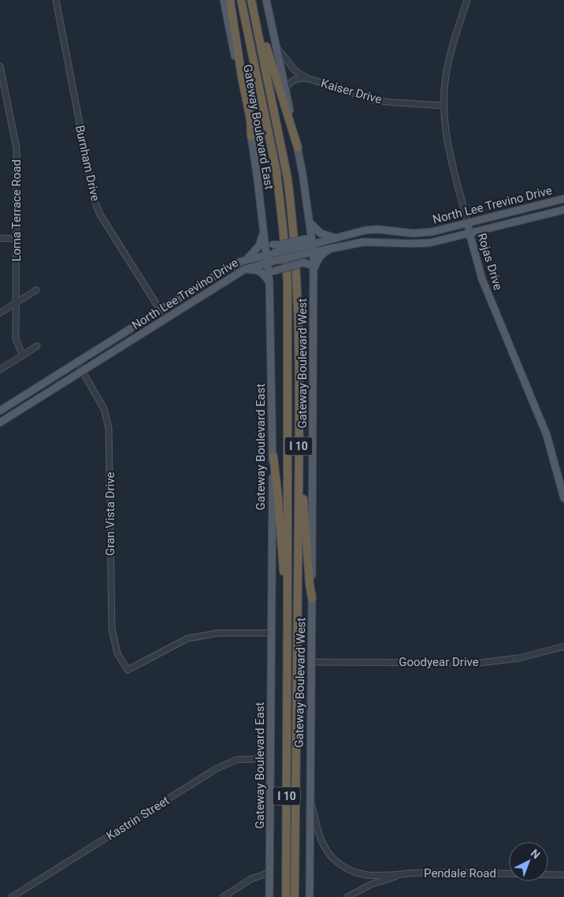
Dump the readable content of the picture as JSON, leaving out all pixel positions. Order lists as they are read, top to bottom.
{
  "streets": {
    "highway": ["I 10"],
    "main road": [
      "Gateway Boulevard East",
      "North Lee Trevino Drive",
      "Rojas Drive",
      "Gateway Boulevard West"
    ],
    "street": [
      "Kaiser Drive",
      "Burnham Drive",
      "Loma Terrace Road",
      "Gran Vista Drive",
      "Goodyear Drive",
      "Kastrin Street",
      "Pendale Road"
    ]
  },
  "crossings": [
    ["Kaiser Drive", "Rojas Drive"],
    ["Gateway Boulevard East", "North Lee Trevino Drive"],
    ["Gateway Boulevard East", "Gran Vista Drive"],
    ["Gateway Boulevard East", "Kastrin Street"],
    ["Burnham Drive", "North Lee Trevino Drive"],
    ["North Lee Trevino Drive", "Rojas Drive"],
    ["North Lee Trevino Drive", "Gateway Boulevard West"],
    ["North Lee Trevino Drive", "Gran Vista Drive"],
    ["Gateway Boulevard West", "Goodyear Drive"],
    ["Gateway Boulevard West", "Pendale Road"]
  ],
  "north": "top right"
}
